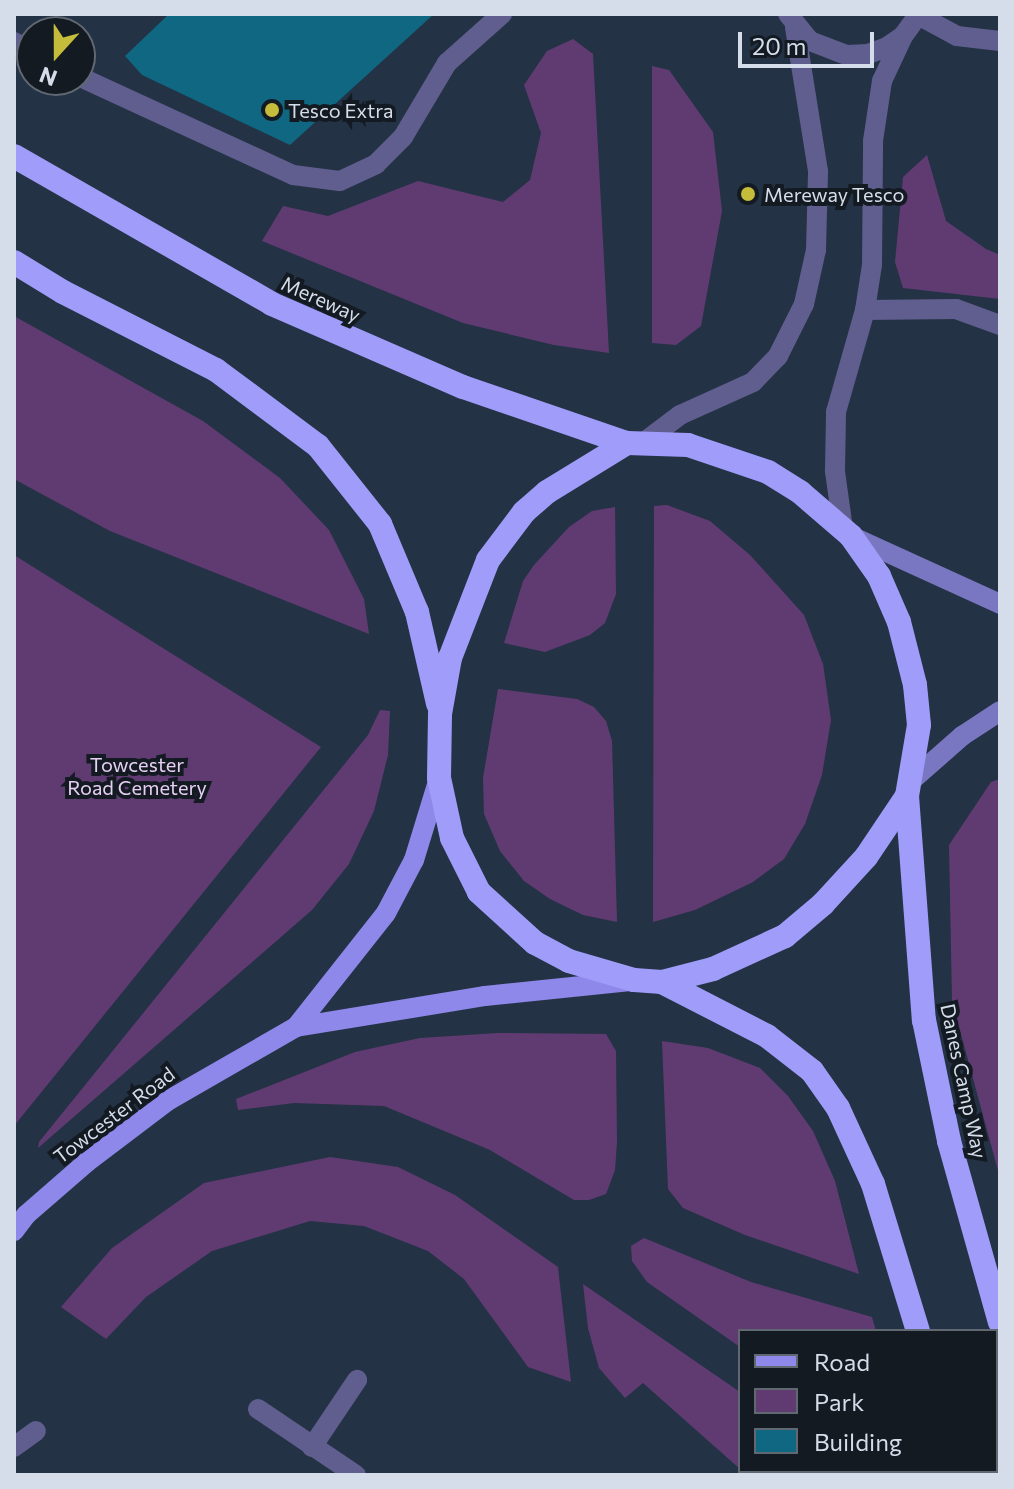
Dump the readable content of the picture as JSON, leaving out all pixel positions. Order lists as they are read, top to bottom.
{
  "streets": {
    "highway": ["Mereway", "Danes Camp Way"],
    "main road": ["Towcester Road"]
  },
  "crossings": [
    ["Mereway", "Danes Camp Way"]
  ],
  "parks": ["Towcester Road Cemetery"],
  "places": ["Tesco Extra", "Mereway Tesco"],
  "legend": ["Road", "Park", "Building"],
  "scale_bar": "20 m",
  "north": "bottom"
}
